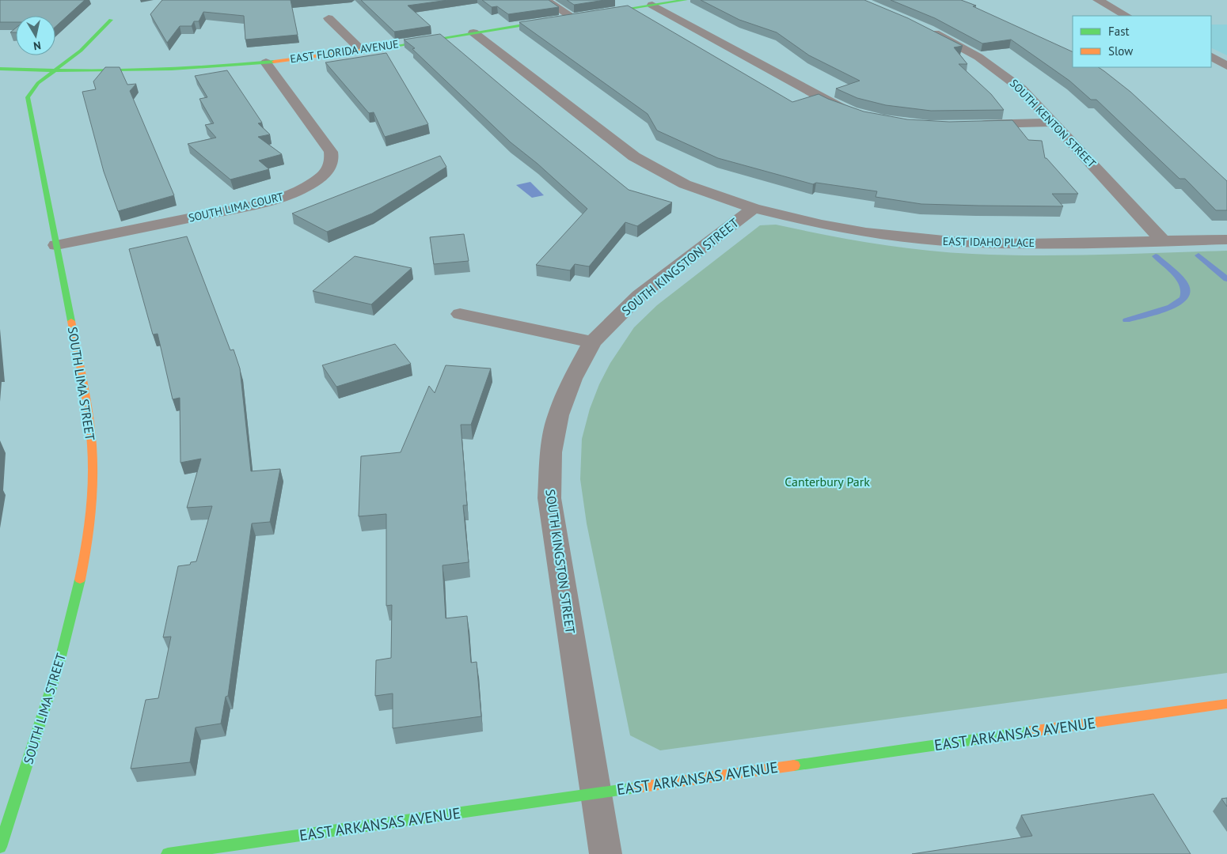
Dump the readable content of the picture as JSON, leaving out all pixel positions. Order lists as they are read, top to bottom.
{
  "streets": {
    "street": [
      "EAST FLORIDA AVENUE",
      "SOUTH KENTON STREET",
      "SOUTH LIMA COURT",
      "EAST IDAHO PLACE",
      "SOUTH KINGSTON STREET",
      "SOUTH LIMA STREET",
      "EAST ARKANSAS AVENUE"
    ]
  },
  "crossings": [
    ["EAST FLORIDA AVENUE", "SOUTH LIMA COURT"],
    ["EAST FLORIDA AVENUE", "SOUTH KINGSTON STREET"],
    ["EAST FLORIDA AVENUE", "SOUTH LIMA STREET"],
    ["SOUTH KENTON STREET", "EAST IDAHO PLACE"],
    ["SOUTH LIMA COURT", "SOUTH LIMA STREET"],
    ["EAST IDAHO PLACE", "SOUTH KINGSTON STREET"],
    ["SOUTH KINGSTON STREET", "EAST ARKANSAS AVENUE"]
  ],
  "parks": ["Canterbury Park"],
  "legend": ["Fast", "Slow"],
  "north": "bottom"
}
